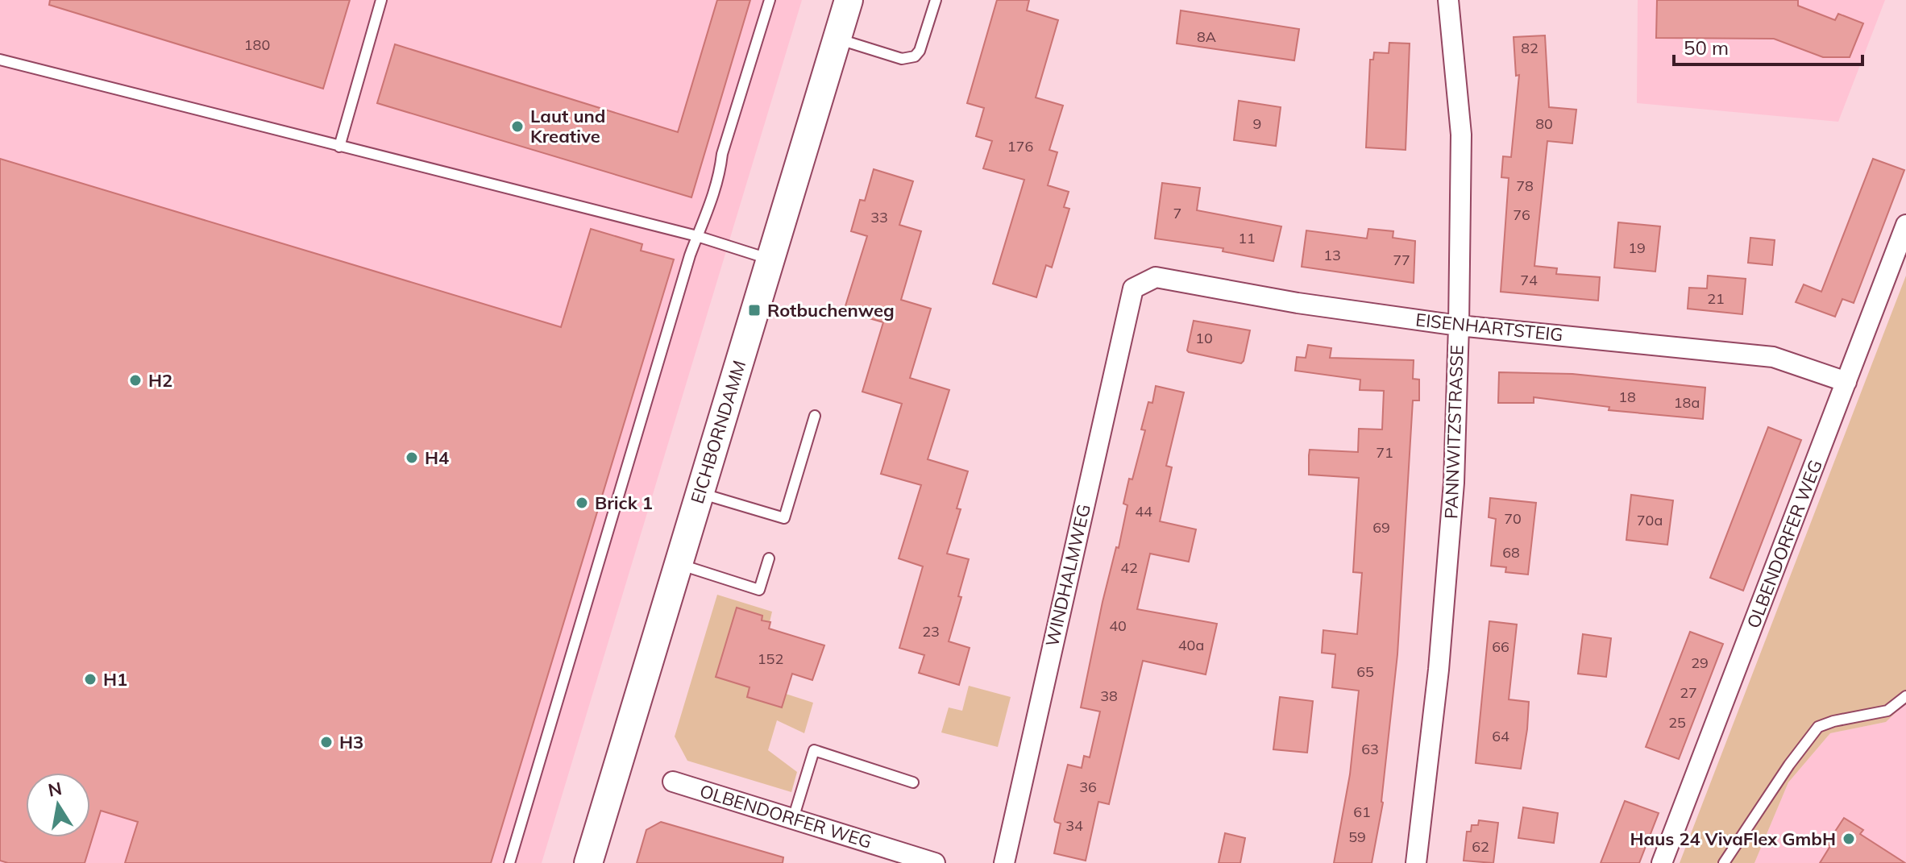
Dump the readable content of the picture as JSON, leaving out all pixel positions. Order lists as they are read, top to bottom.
{
  "streets": {
    "main road": ["EICHBORNDAMM"],
    "street": [
      "EISENHARTSTEIG",
      "PANNWITZSTRASSE",
      "OLBENDORFER WEG",
      "WINDHALMWEG"
    ]
  },
  "crossings": [
    ["EISENHARTSTEIG", "PANNWITZSTRASSE"],
    ["EISENHARTSTEIG", "OLBENDORFER WEG"],
    ["EISENHARTSTEIG", "WINDHALMWEG"]
  ],
  "places": {
    "other": [
      "Laut und Kreative",
      "H2",
      "H4",
      "Brick 1",
      "H1",
      "H3",
      "Haus 24 VivaFlex GmbH"
    ],
    "transit": ["Rotbuchenweg"]
  },
  "house_numbers": [
    "8A",
    "180",
    "82",
    "9",
    "80",
    "176",
    "78",
    "7",
    "76",
    "33",
    "11",
    "19",
    "13",
    "77",
    "74",
    "21",
    "10",
    "18",
    "18a",
    "71",
    "44",
    "70",
    "70a",
    "69",
    "68",
    "42",
    "40",
    "23",
    "40a",
    "66",
    "152",
    "29",
    "65",
    "27",
    "38",
    "25",
    "64",
    "63",
    "36",
    "61",
    "34",
    "59",
    "62"
  ],
  "scale_bar": "50 m",
  "north": "top"
}
